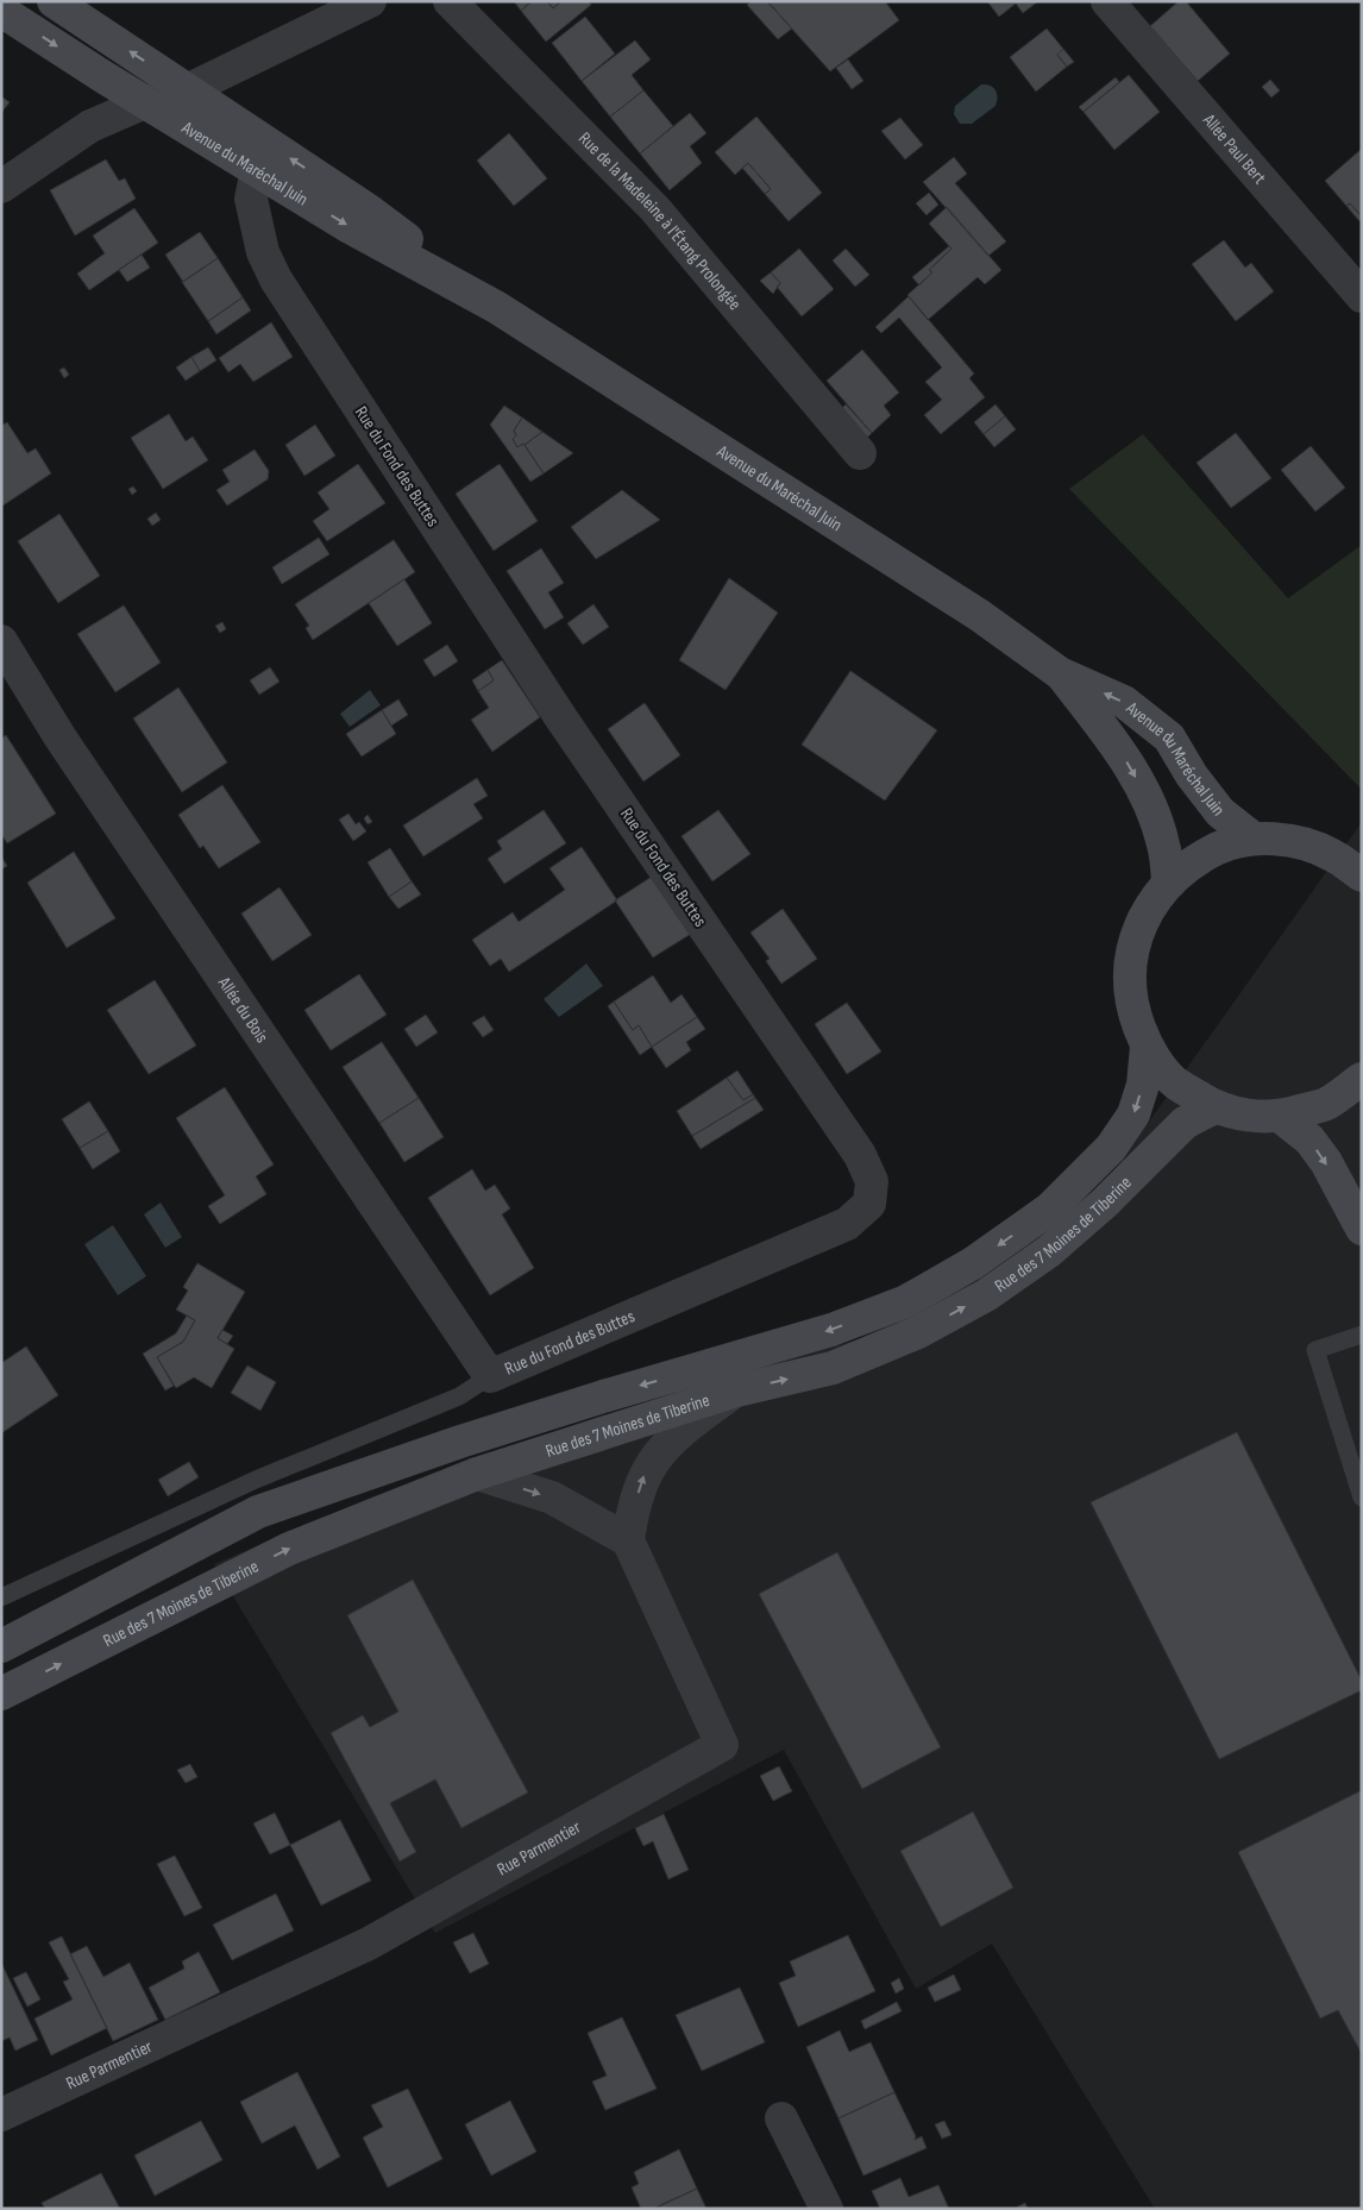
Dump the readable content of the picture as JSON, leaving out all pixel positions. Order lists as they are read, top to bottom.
{
  "streets": {
    "main road": ["Avenue du Maréchal Juin", "Rue des 7 Moines de Tiberine"],
    "street": [
      "Allée Paul Bert",
      "Rue de la Madeleine à l'Étang Prolongée",
      "Rue du Fond des Buttes",
      "Allée du Bois",
      "Rue Parmentier"
    ]
  },
  "crossings": [
    ["Avenue du Maréchal Juin", "Rue du Fond des Buttes"],
    ["Rue du Fond des Buttes", "Allée du Bois"]
  ]
}
